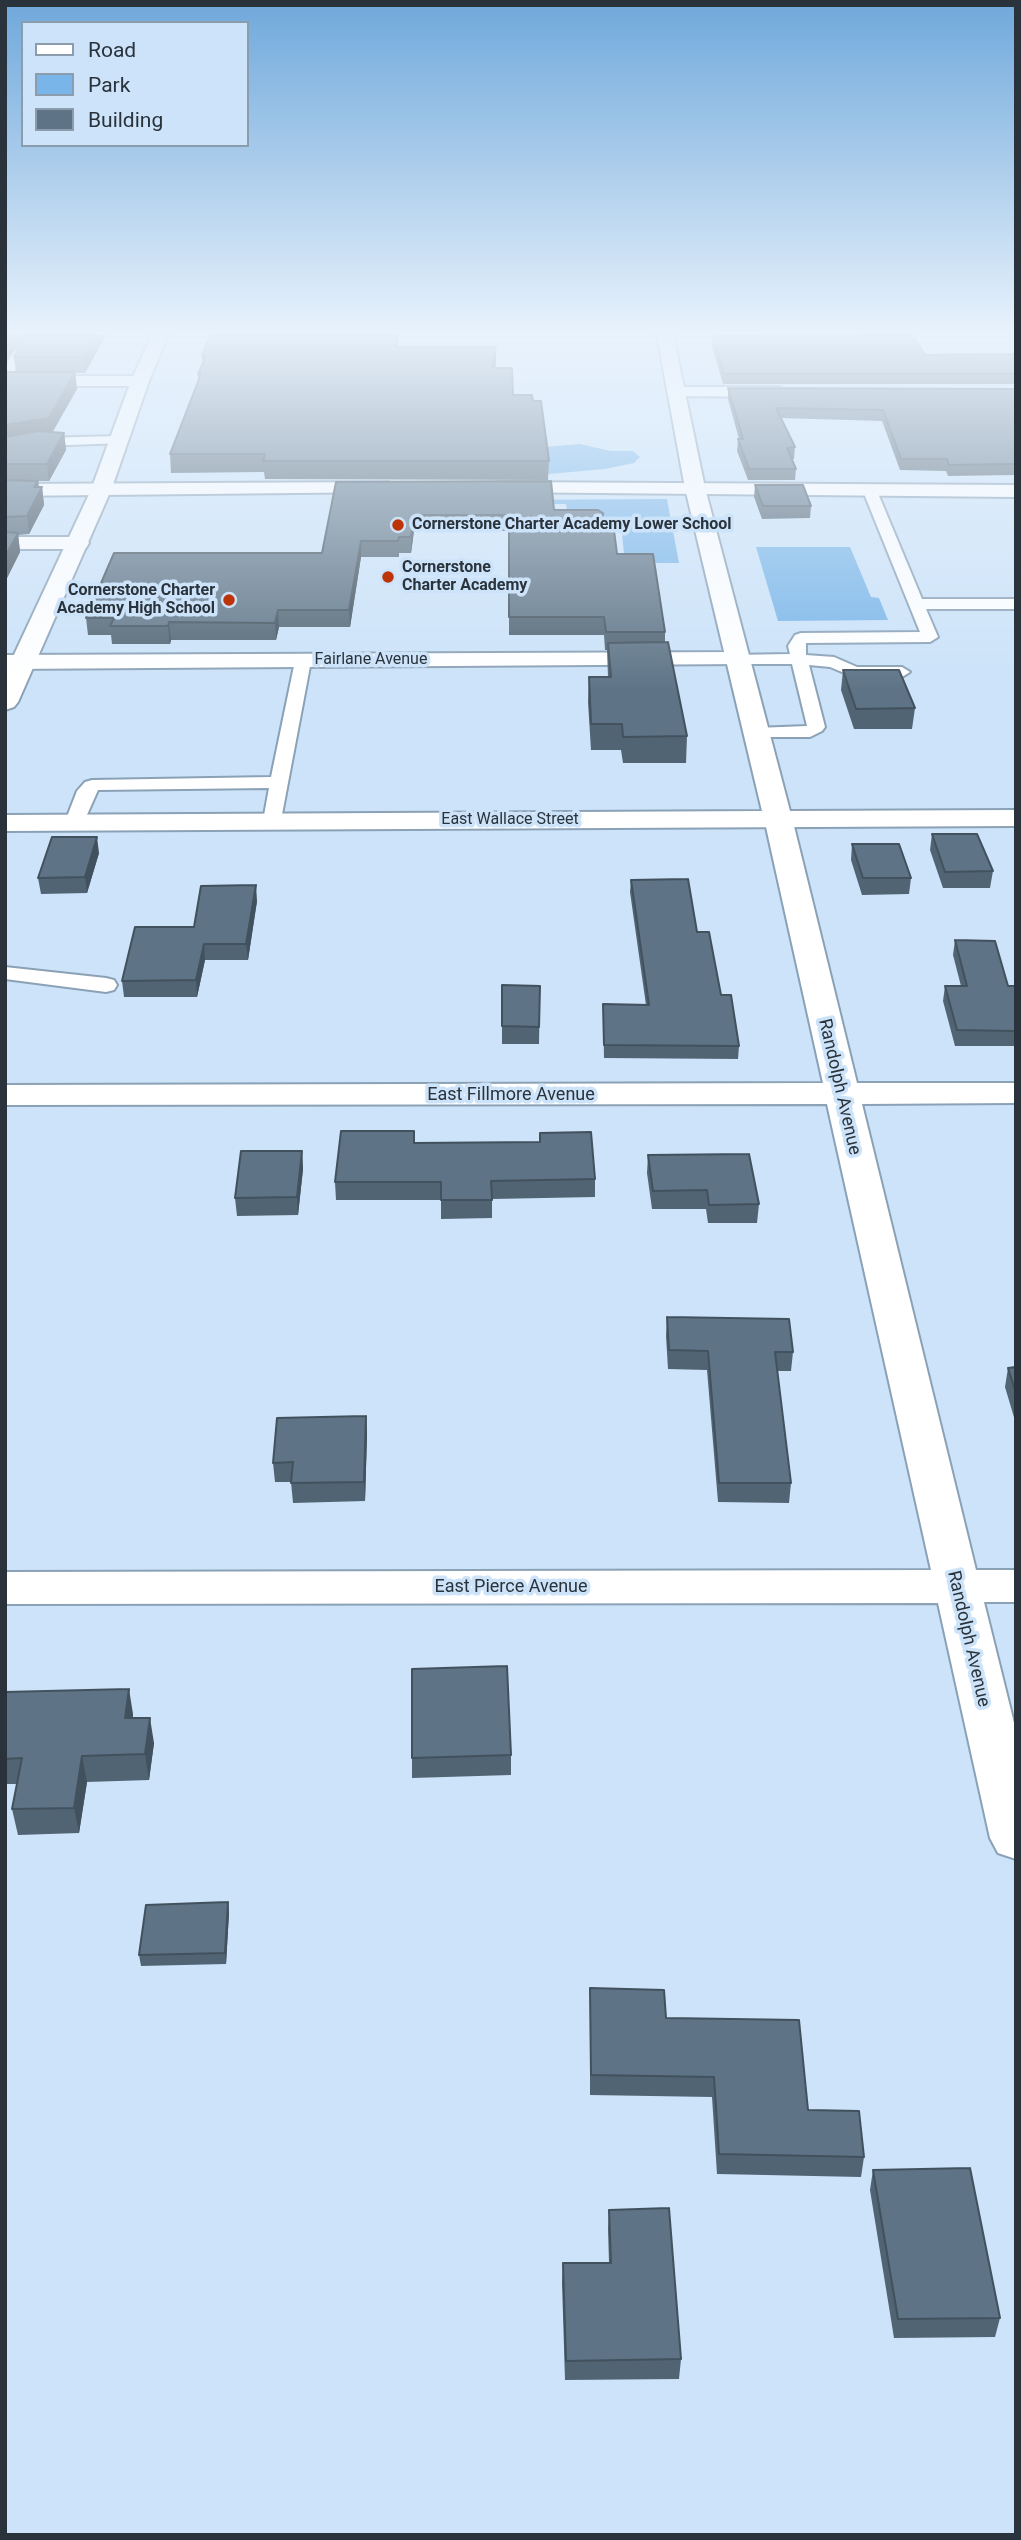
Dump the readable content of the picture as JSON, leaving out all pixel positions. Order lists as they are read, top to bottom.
{
  "streets": {
    "street": [
      "Fairlane Avenue",
      "East Wallace Street",
      "Randolph Avenue",
      "East Fillmore Avenue",
      "East Pierce Avenue"
    ]
  },
  "crossings": [
    ["Fairlane Avenue", "Randolph Avenue"],
    ["East Wallace Street", "Randolph Avenue"],
    ["Randolph Avenue", "East Fillmore Avenue"],
    ["Randolph Avenue", "East Pierce Avenue"]
  ],
  "places": ["Cornerstone Charter Academy Lower School", "Cornerstone Charter Academy", "Cornerstone Charter Academy High School"],
  "legend": ["Road", "Park", "Building"]
}
